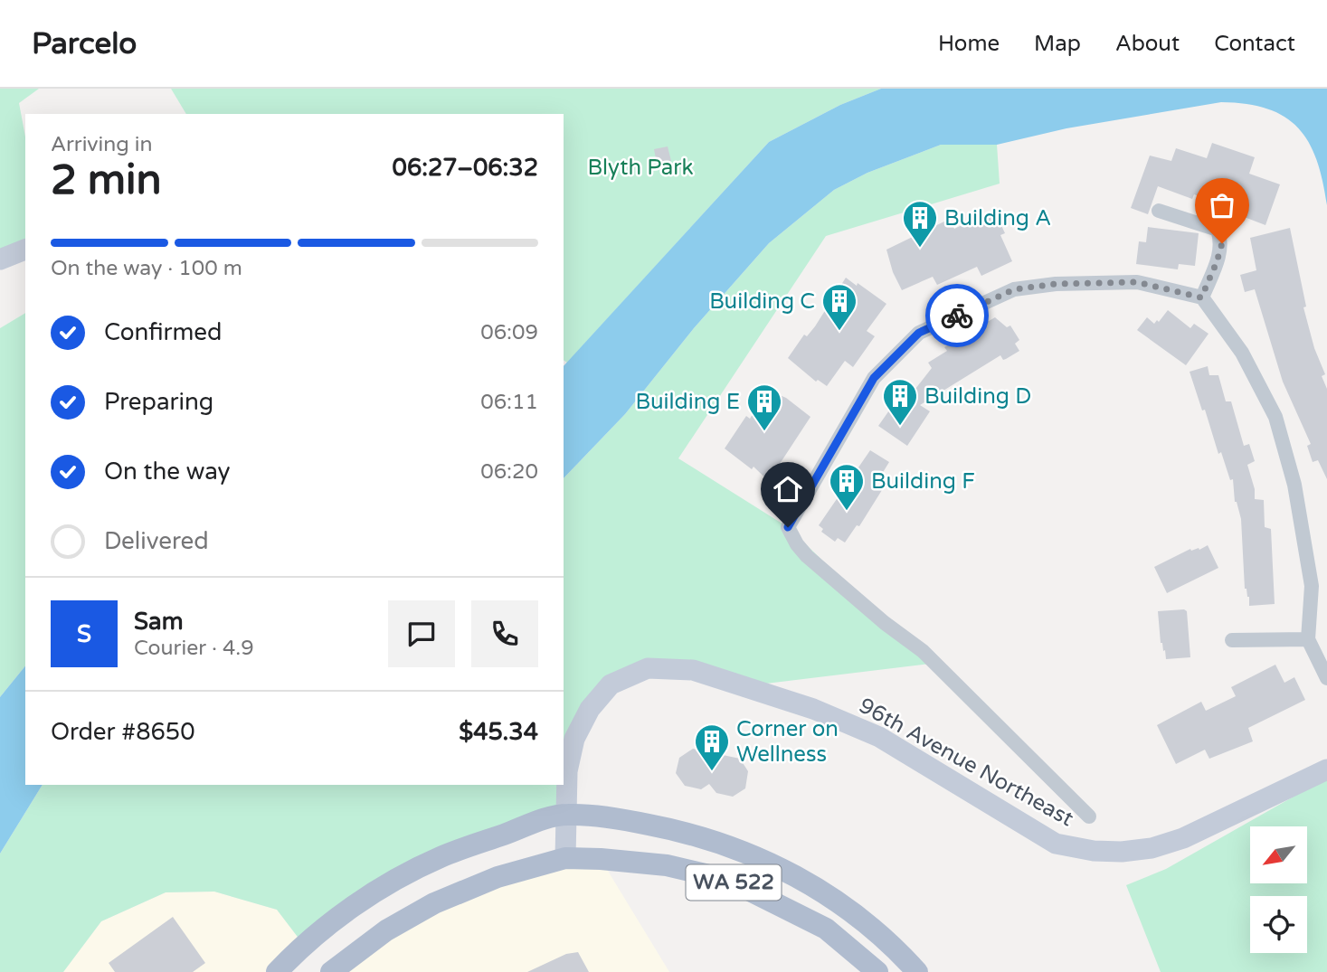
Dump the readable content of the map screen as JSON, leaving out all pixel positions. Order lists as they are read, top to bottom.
{
  "streets": {
    "main road": ["96th Avenue Northeast", "WA 522"]
  },
  "crossings": [
    ["96th Avenue Northeast", "WA 522"]
  ],
  "parks": ["Blyth Park"],
  "places": {
    "building": [
      "Building A",
      "Building C",
      "Building D",
      "Building E",
      "Building F",
      "Corner on Wellness"
    ]
  },
  "north": "bottom left",
  "page": {
    "header": "Parcelo",
    "nav": [
      "Home",
      "Map",
      "About",
      "Contact"
    ],
    "heading": ["2 min", "Arriving in", "06:27–06:32"],
    "panel": [
      "Sam",
      "Courier · 4.9",
      "Order #8650",
      "$45.34"
    ],
    "bar": "On the way · 100 m",
    "list": [
      ["Confirmed", "06:09"],
      ["Preparing", "06:11"],
      ["On the way", "06:20"],
      "Delivered"
    ],
    "round": "S"
  }
}
